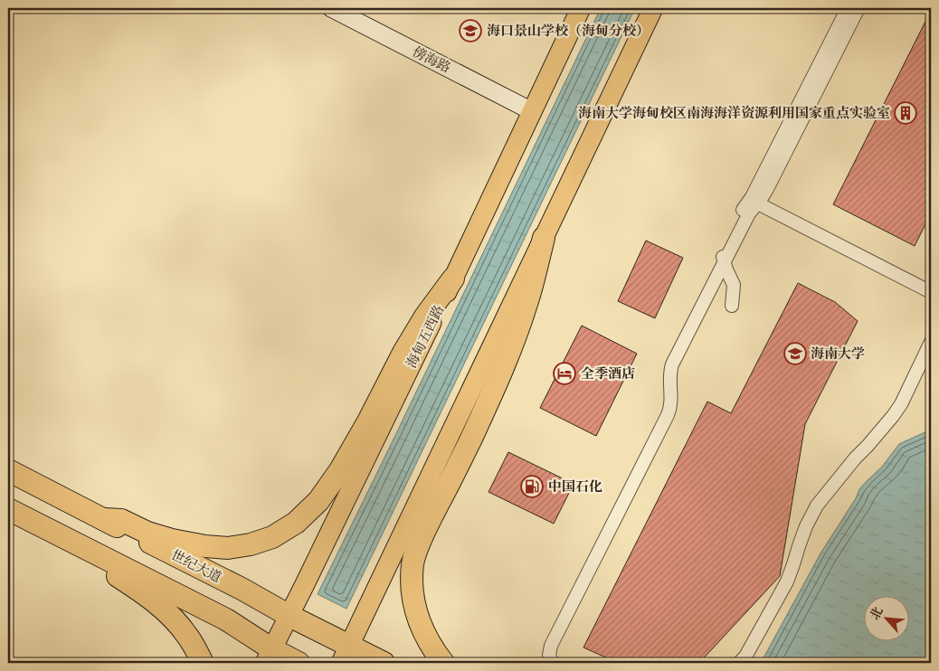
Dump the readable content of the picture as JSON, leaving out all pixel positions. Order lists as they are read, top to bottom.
{
  "streets": {
    "highway": ["世纪大道"],
    "main road": ["海甸五西路"],
    "street": ["傍海路"]
  },
  "crossings": [
    ["傍海路", "海甸五西路"],
    ["海甸五西路", "世纪大道"]
  ],
  "places": {
    "school or university": ["海口景山学校（海甸分校）", "海南大学"],
    "building": ["海南大学海甸校区南海海洋资源利用国家重点实验室"],
    "hotel": ["全季酒店"],
    "fuel station": ["中国石化"]
  },
  "north": "top left"
}
